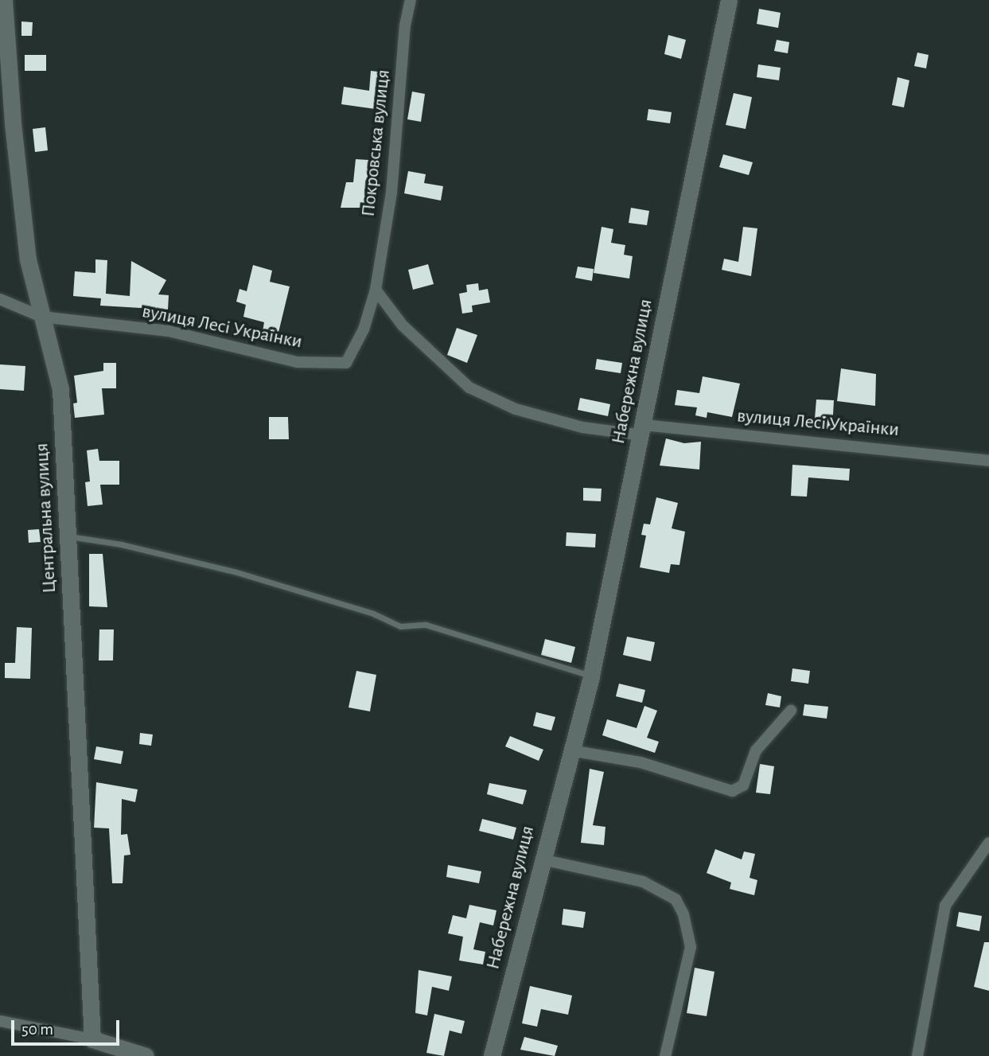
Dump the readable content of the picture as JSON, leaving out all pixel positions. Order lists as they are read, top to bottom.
{
  "streets": {
    "street": [
      "Покровська вулиця",
      "вулиця Лесі Українки",
      "Набережна вулиця",
      "Центральна вулиця"
    ]
  },
  "crossings": [
    ["Покровська вулиця", "вулиця Лесі Українки"],
    ["вулиця Лесі Українки", "Набережна вулиця"],
    ["вулиця Лесі Українки", "Центральна вулиця"]
  ],
  "scale_bar": "50 m"
}
